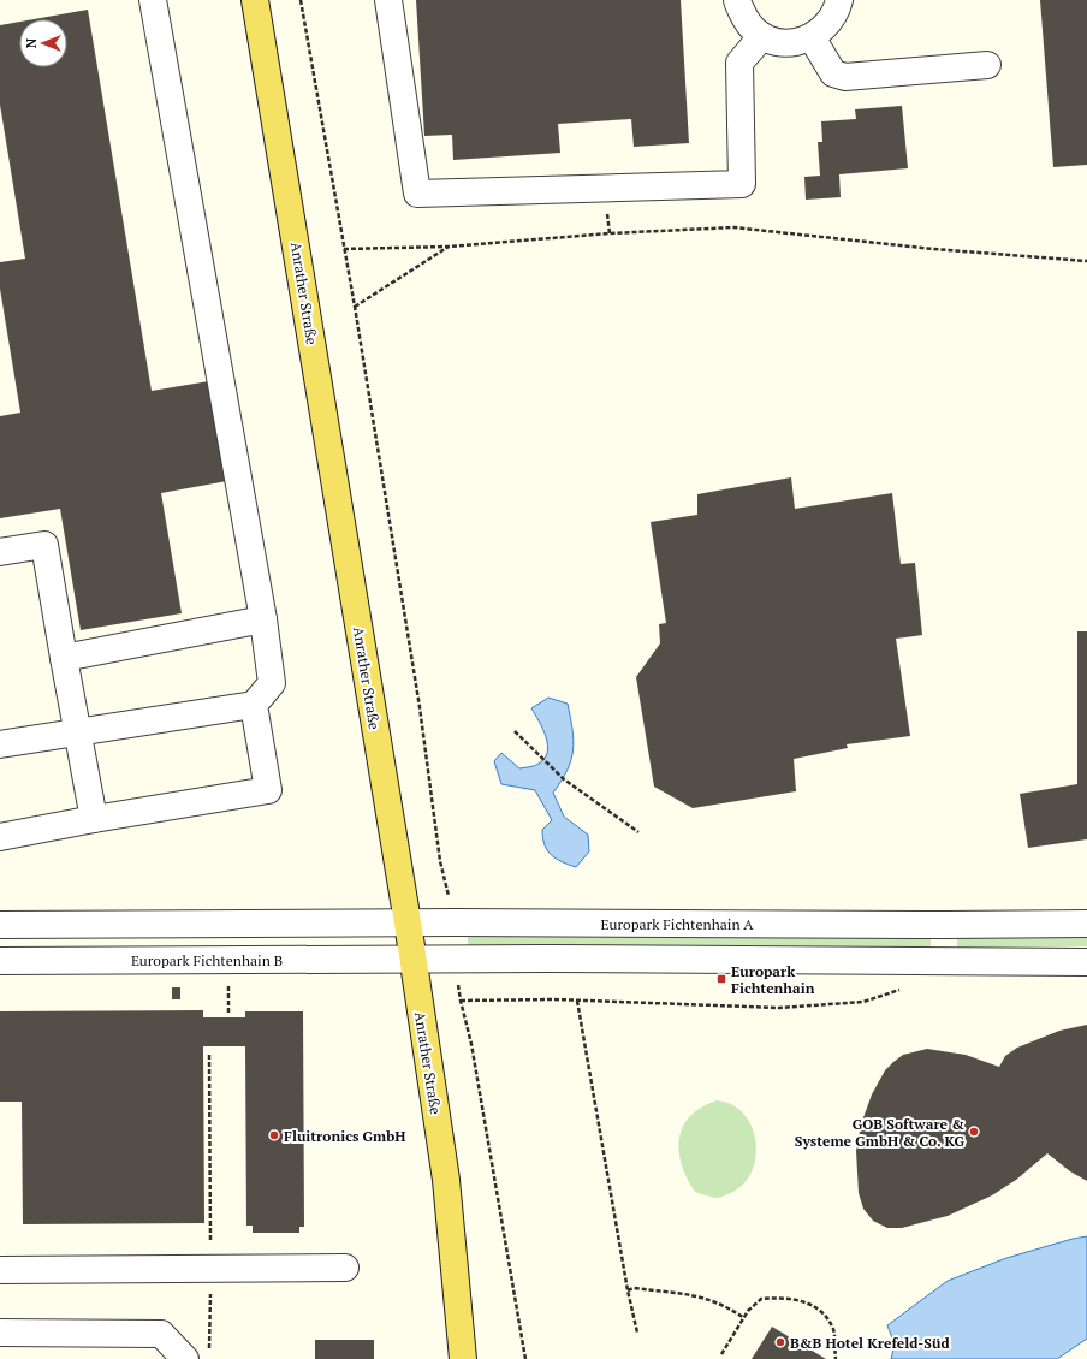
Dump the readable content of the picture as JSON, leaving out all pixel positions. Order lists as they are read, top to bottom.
{
  "streets": {
    "main road": ["Anrather Straße"],
    "street": ["Europark Fichtenhain A", "Europark Fichtenhain B"]
  },
  "crossings": [
    ["Anrather Straße", "Europark Fichtenhain A"],
    ["Anrather Straße", "Europark Fichtenhain B"]
  ],
  "places": {
    "transit": ["Europark Fichtenhain"],
    "other": ["GOB Software & Systeme GmbH & Co. KG", "Fluitronics GmbH", "B&B Hotel Krefeld-Süd"]
  },
  "north": "left"
}
